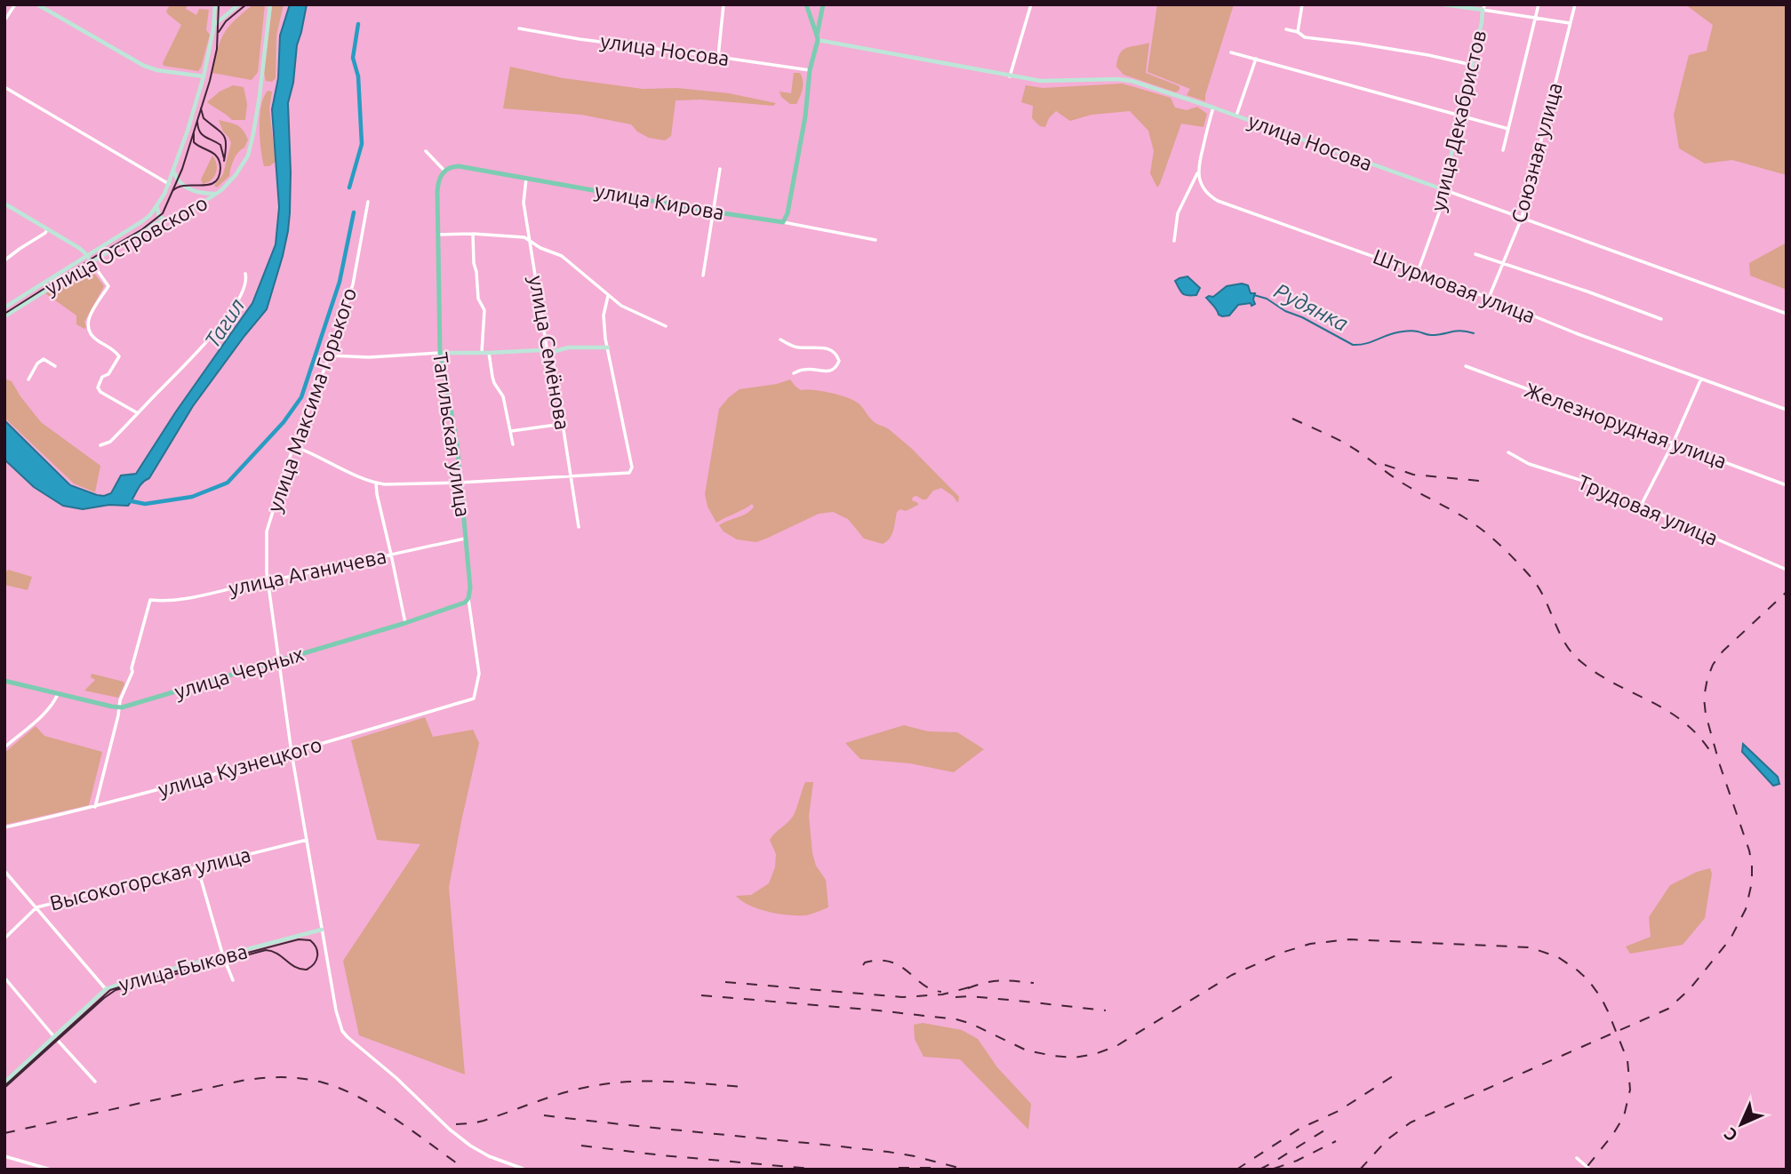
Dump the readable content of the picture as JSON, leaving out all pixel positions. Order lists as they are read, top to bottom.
{
  "streets": {
    "main road": ["улица Кирова", "Тагильская улица", "улица Черных"],
    "street": [
      "улица Носова",
      "улица Декабристов",
      "Союзная улица",
      "улица Островского",
      "Штурмовая улица",
      "улица Семёнова",
      "улица Максима Горького",
      "Железнорудная улица",
      "Трудовая улица",
      "улица Аганичева",
      "улица Кузнецкого",
      "Высокогорская улица",
      "улица Быкова"
    ]
  },
  "crossings": [
    ["улица Носова", "улица Декабристов"],
    ["улица Носова", "Союзная улица"],
    ["улица Декабристов", "Штурмовая улица"],
    ["Союзная улица", "Штурмовая улица"],
    ["улица Кирова", "улица Семёнова"],
    ["улица Кирова", "Тагильская улица"],
    ["улица Максима Горького", "улица Аганичева"],
    ["улица Максима Горького", "улица Черных"],
    ["улица Максима Горького", "улица Кузнецкого"],
    ["улица Максима Горького", "Высокогорская улица"],
    ["улица Максима Горького", "улица Быкова"],
    ["Тагильская улица", "улица Аганичева"],
    ["Тагильская улица", "улица Черных"],
    ["Тагильская улица", "улица Кузнецкого"],
    ["улица Аганичева", "улица Черных"]
  ],
  "water": ["Рудянка", "Тагил"],
  "north": "bottom left"
}
